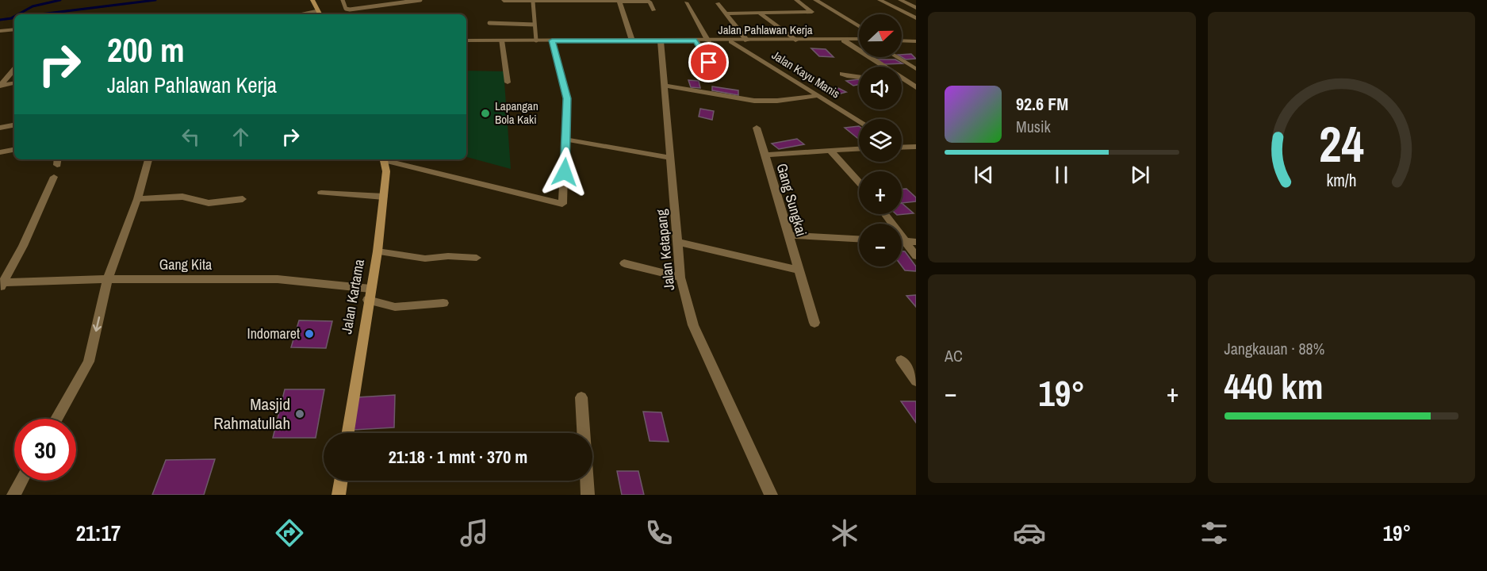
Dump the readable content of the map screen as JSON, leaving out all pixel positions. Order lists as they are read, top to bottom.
{
  "streets": {
    "main road": ["Jalan Kartama"],
    "street": [
      "Jalan Pahlawan Kerja",
      "Jalan Kayu Manis",
      "Gang Sungkai",
      "Jalan Ketapang",
      "Gang Kita"
    ]
  },
  "crossings": [
    ["Jalan Pahlawan Kerja", "Jalan Kayu Manis"],
    ["Jalan Pahlawan Kerja", "Jalan Ketapang"],
    ["Gang Kita", "Jalan Kartama"]
  ],
  "places": ["Lapangan Bola Kaki", "Indomaret", "Masjid Rahmatullah"],
  "north": "right",
  "page": {
    "map_buttons": ["+", "−"],
    "turn": ["200 m", "Jalan Pahlawan Kerja"],
    "song": ["92.6 FM", "Musik"],
    "tile": [
      "AC",
      ["Jangkauan · 88%", "440 km"]
    ],
    "heat": ["−", "19°", "+"],
    "limit": "30",
    "trip": "21:18 · 1 mnt · 370 m",
    "tabs": ["21:17", "19°"],
    "gauge": ["24", "km/h"]
  }
}
